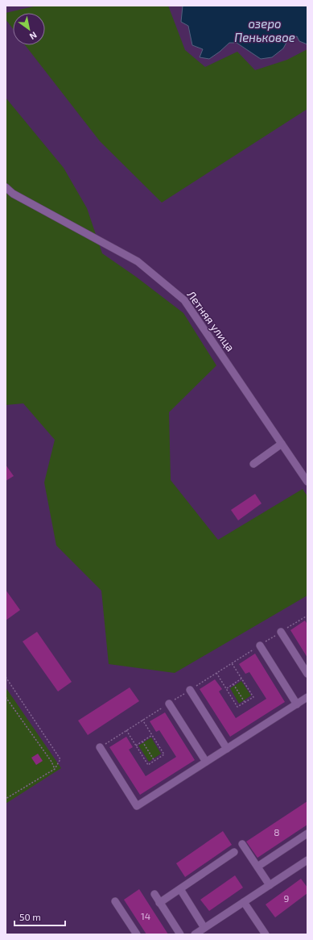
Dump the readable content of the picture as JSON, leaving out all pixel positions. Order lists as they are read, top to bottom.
{
  "streets": {
    "street": ["Летняя улица"]
  },
  "water": ["озеро Пеньковое"],
  "house_numbers": ["8", "9", "14"],
  "scale_bar": "50 m",
  "north": "bottom right"
}
